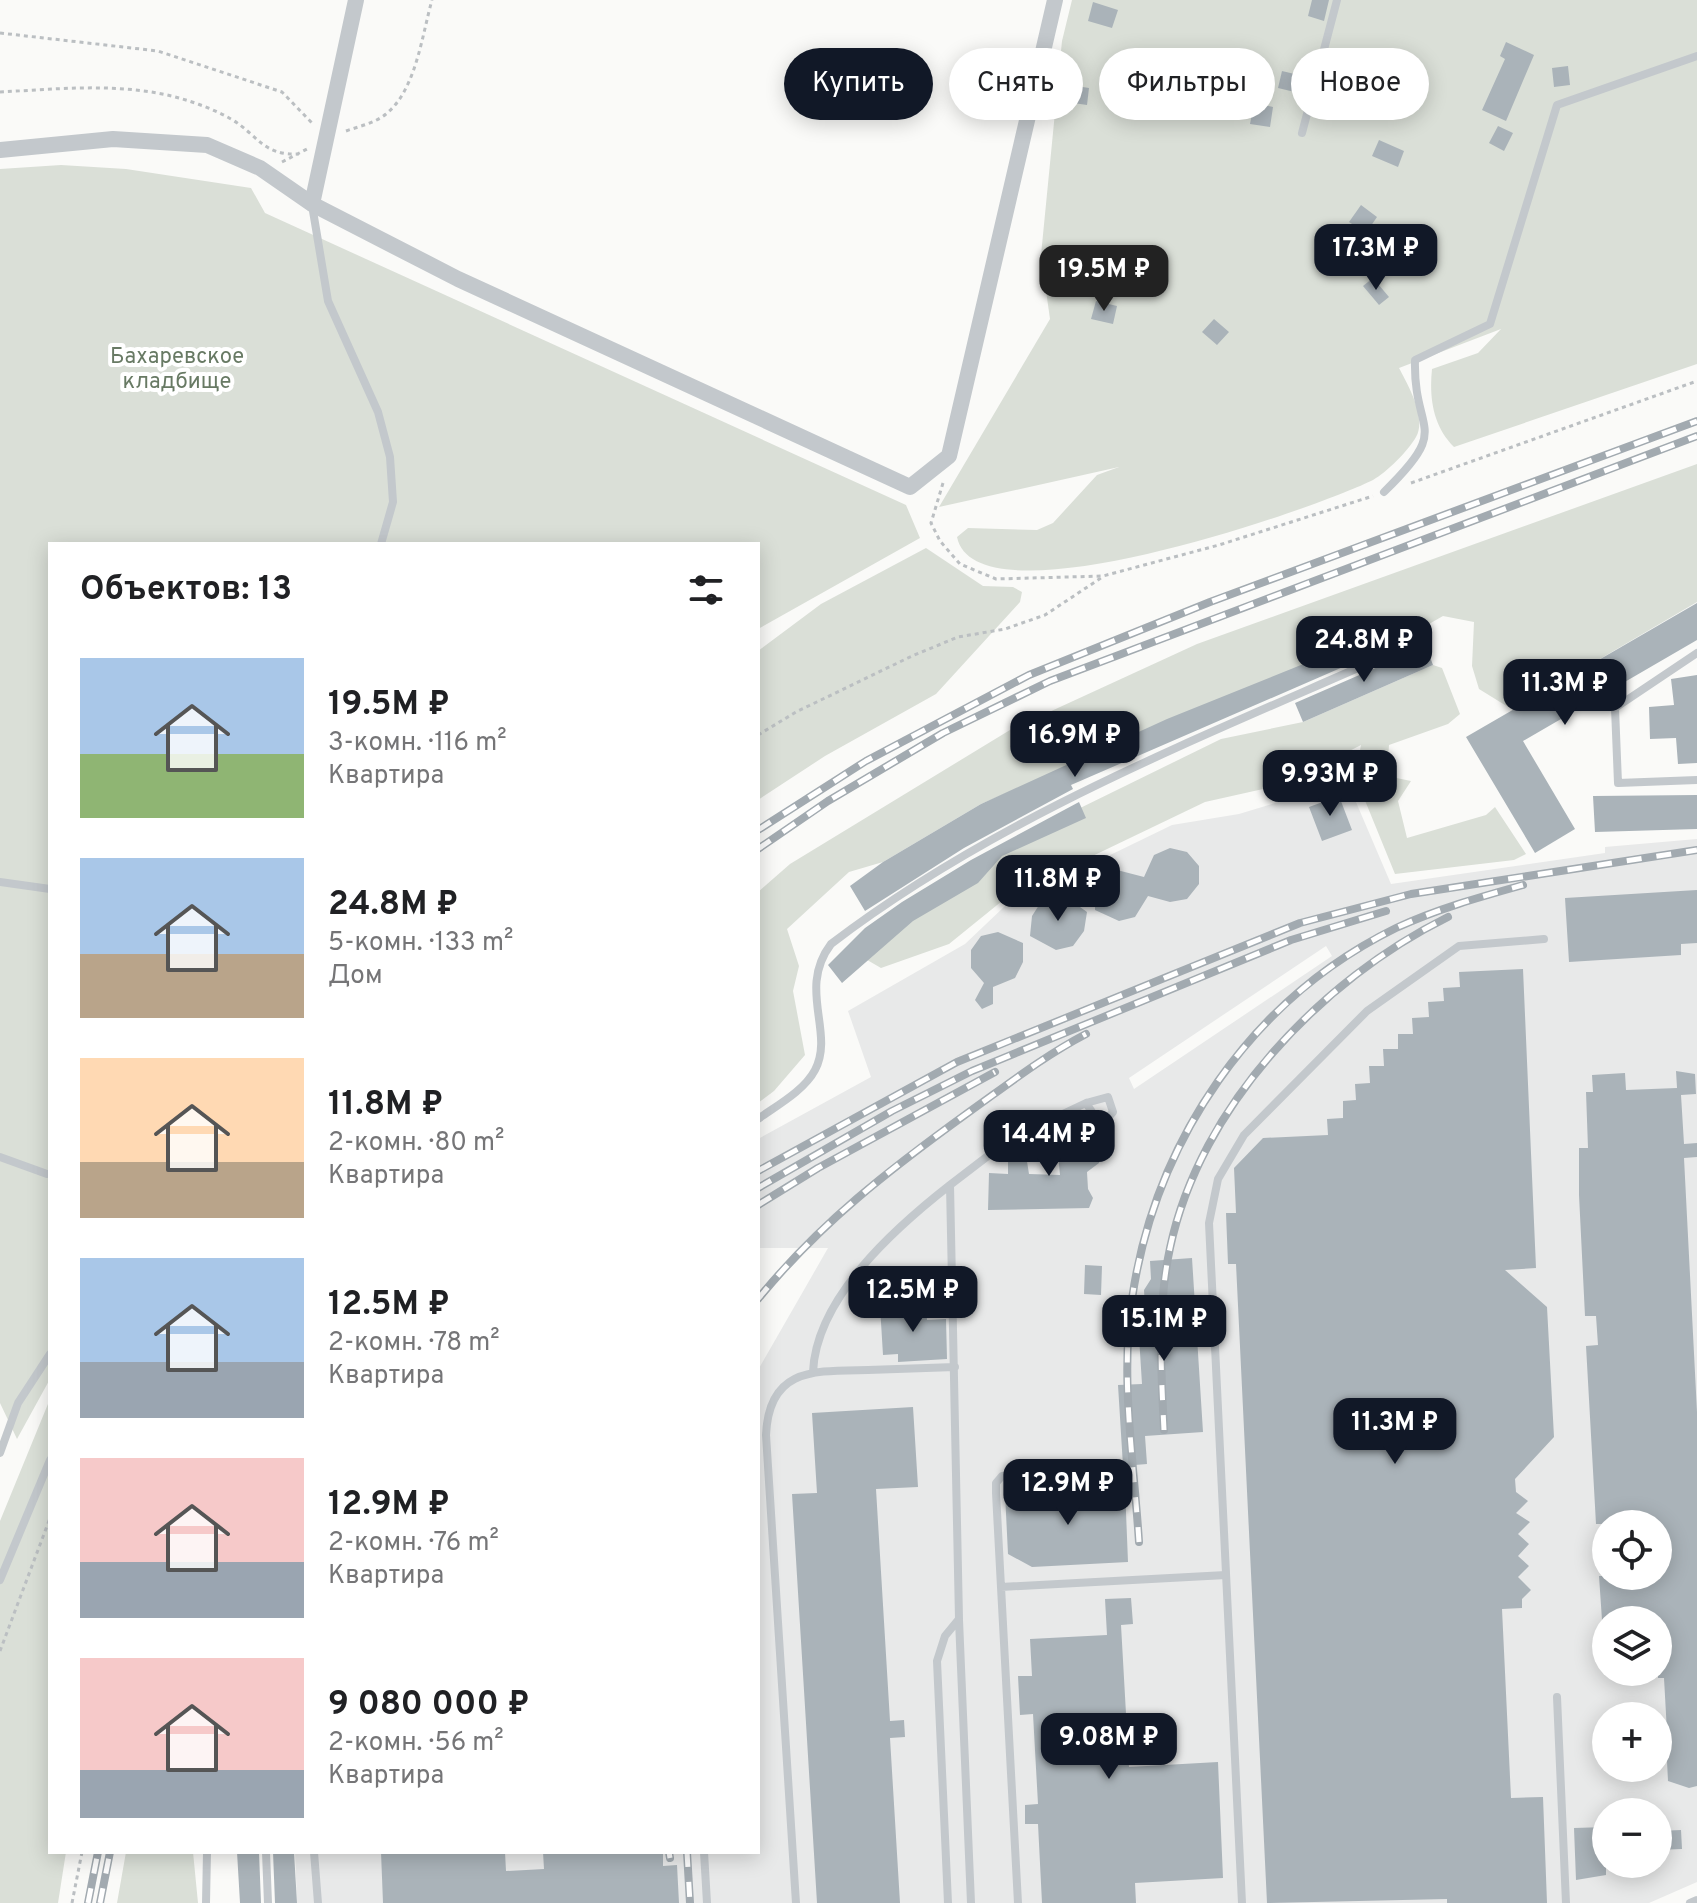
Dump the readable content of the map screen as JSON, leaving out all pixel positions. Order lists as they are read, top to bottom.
{
  "parks": ["Бахаревское кладбище"],
  "page": {
    "chip": [
      "Купить",
      "Снять",
      "Фильтры",
      "Новое"
    ],
    "price": [
      "17.3M ₽",
      "19.5M ₽",
      "24.8M ₽",
      "11.3M ₽",
      "16.9M ₽",
      "9.93M ₽",
      "11.8M ₽",
      "14.4M ₽",
      "12.5M ₽",
      "15.1M ₽",
      "11.3M ₽",
      "12.9M ₽",
      "9.08M ₽"
    ],
    "heading": "Объектов: 13",
    "list": [
      {
        "name": "19.5M ₽",
        "note": "3-комн. · 116 m² · Квартира"
      },
      {
        "name": "24.8M ₽",
        "note": "5-комн. · 133 m² · Дом"
      },
      {
        "name": "11.8M ₽",
        "note": "2-комн. · 80 m² · Квартира"
      },
      {
        "name": "12.5M ₽",
        "note": "2-комн. · 78 m² · Квартира"
      },
      {
        "name": "12.9M ₽",
        "note": "2-комн. · 76 m² · Квартира"
      },
      {
        "name": "9 080 000 ₽",
        "note": "2-комн. · 56 m² · Квартира"
      }
    ],
    "map_buttons": ["+", "−"]
  }
}
